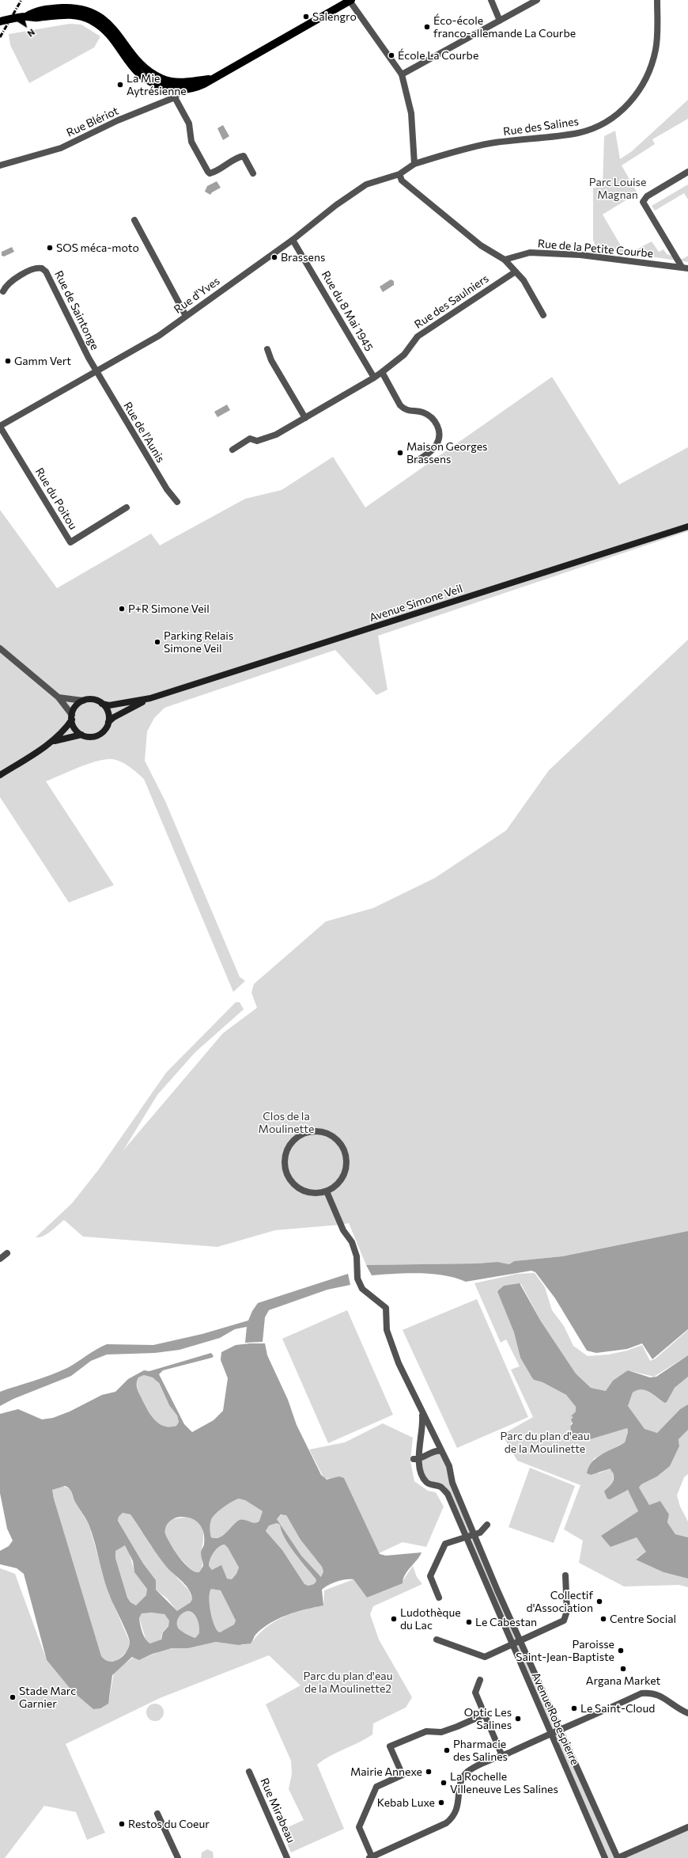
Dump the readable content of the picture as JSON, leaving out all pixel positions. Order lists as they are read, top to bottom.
{
  "streets": {
    "main road": ["Avenue Simone Veil"],
    "street": [
      "Rue Blériot",
      "Rue des Salines",
      "Rue de la Petite Courbe",
      "Rue d'Yves",
      "Rue des Saulniers",
      "Rue de Saintonge",
      "Rue du 8 Mai 1945",
      "Rue de l'Aunis",
      "Rue du Poitou",
      "Avenue Robespierre",
      "Rue Mirabeau"
    ]
  },
  "crossings": [
    ["Rue des Salines", "Rue d'Yves"],
    ["Rue d'Yves", "Rue de Saintonge"],
    ["Rue d'Yves", "Rue du 8 Mai 1945"],
    ["Rue d'Yves", "Rue de l'Aunis"],
    ["Rue d'Yves", "Rue du Poitou"],
    ["Rue de Saintonge", "Rue de l'Aunis"]
  ],
  "parks": [
    "Parc Louise Magnan",
    "Clos de la Moulinette",
    "Parc du plan d'eau de la Moulinette",
    "Parc du plan d'eau de la Moulinette2"
  ],
  "places": [
    "Salengro",
    "Éco-école franco-allemande La Courbe",
    "École La Courbe",
    "La Mie Aytrésienne",
    "SOS méca-moto",
    "Brassens",
    "Gamm Vert",
    "Maison Georges Brassens",
    "P+R Simone Veil",
    "Parking Relais Simone Veil",
    "Collectif d'Association",
    "Ludothèque du Lac",
    "Centre Social",
    "Le Cabestan",
    "Paroisse Saint-Jean-Baptiste",
    "Argana Market",
    "Stade Marc Garnier",
    "Le Saint-Cloud",
    "Optic Les Salines",
    "Pharmacie des Salines",
    "Mairie Annexe",
    "La Rochelle Villeneuve Les Salines",
    "Kebab Luxe",
    "Restos du Coeur"
  ],
  "north": "bottom right"
}
